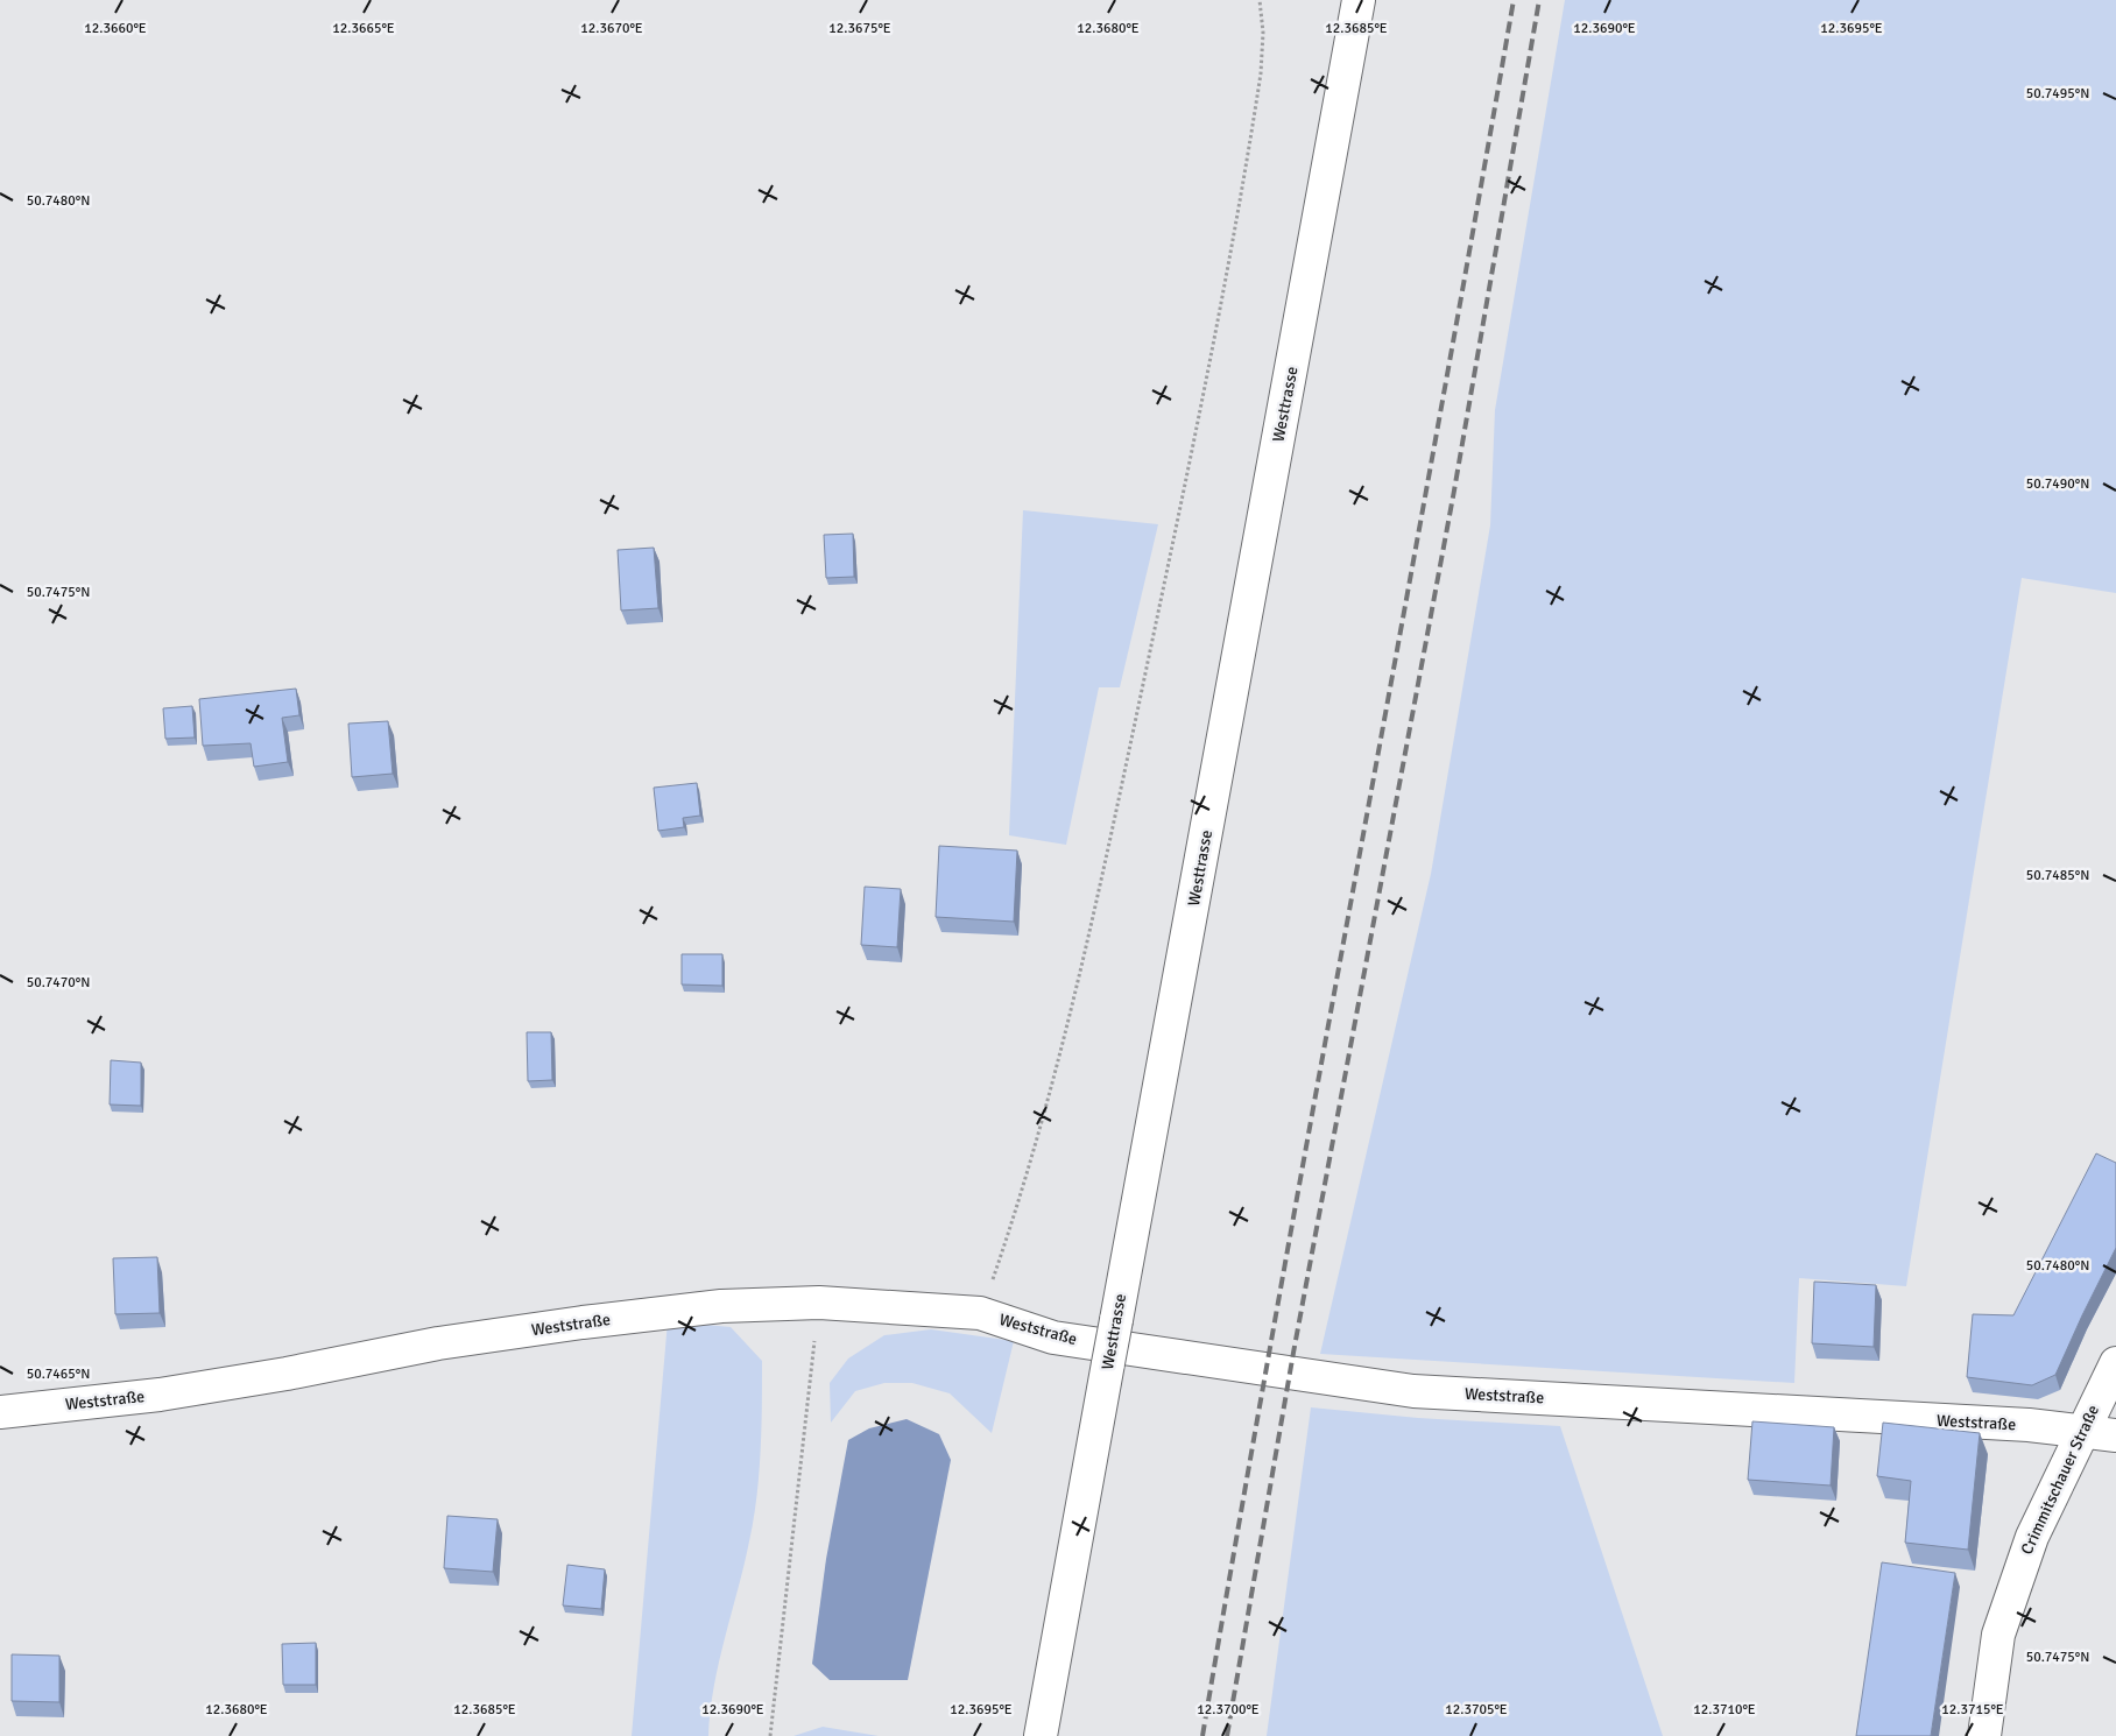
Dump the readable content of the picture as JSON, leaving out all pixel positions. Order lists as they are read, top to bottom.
{
  "streets": {
    "street": ["Westtrasse", "Weststraße", "Crimmitschauer Straße"]
  },
  "crossings": [
    ["Weststraße", "Crimmitschauer Straße"]
  ],
  "coordinates": [
    "12.3660°E",
    "12.3665°E",
    "12.3670°E",
    "12.3675°E",
    "12.3680°E",
    "12.3685°E",
    "12.3690°E",
    "12.3695°E",
    "50.7495°N",
    "50.7480°N",
    "50.7490°N",
    "50.7475°N",
    "50.7485°N",
    "50.7470°N",
    "50.7465°N",
    "12.3700°E",
    "12.3705°E",
    "12.3710°E",
    "12.3715°E"
  ]
}
